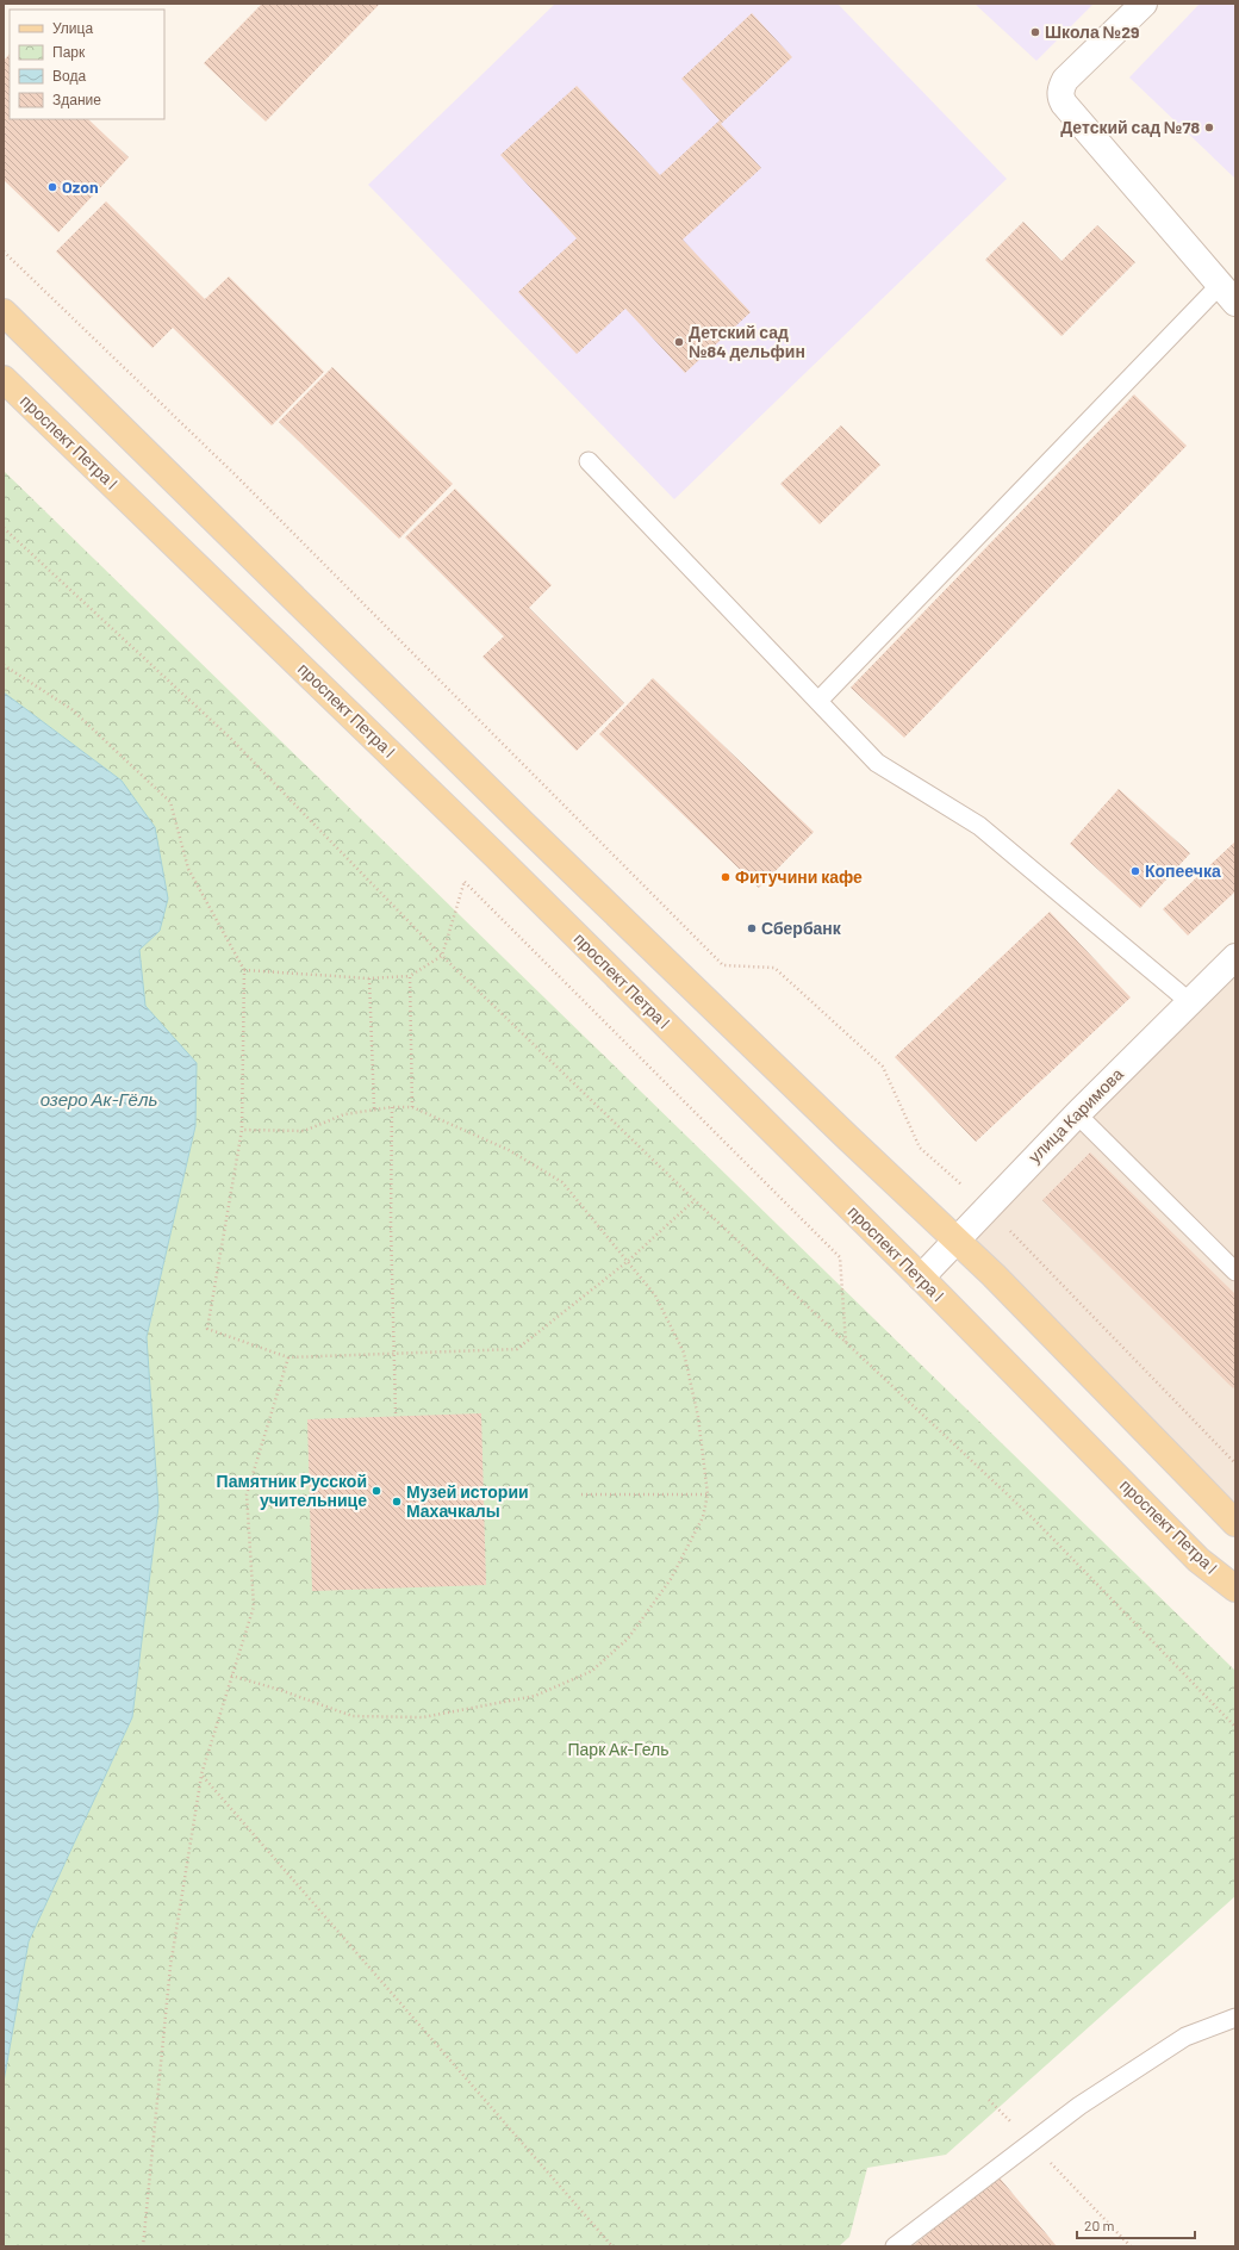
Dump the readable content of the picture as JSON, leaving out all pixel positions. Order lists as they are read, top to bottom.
{
  "streets": {
    "main road": ["проспект Петра I"],
    "street": ["улица Каримова"]
  },
  "crossings": [
    ["проспект Петра I", "улица Каримова"]
  ],
  "water": ["озеро Ак-Гёль"],
  "parks": ["Парк Ак-Гель"],
  "places": [
    "Школа №29",
    "Детский сад №78",
    "Ozon",
    "Детский сад №84 дельфин",
    "Копеечка",
    "Фитучини кафе",
    "Сбербанк",
    "Памятник Русской учительнице",
    "Музей истории Махачкалы"
  ],
  "legend": [
    "Улица",
    "Парк",
    "Вода",
    "Здание"
  ],
  "scale_bar": "20 m"
}
